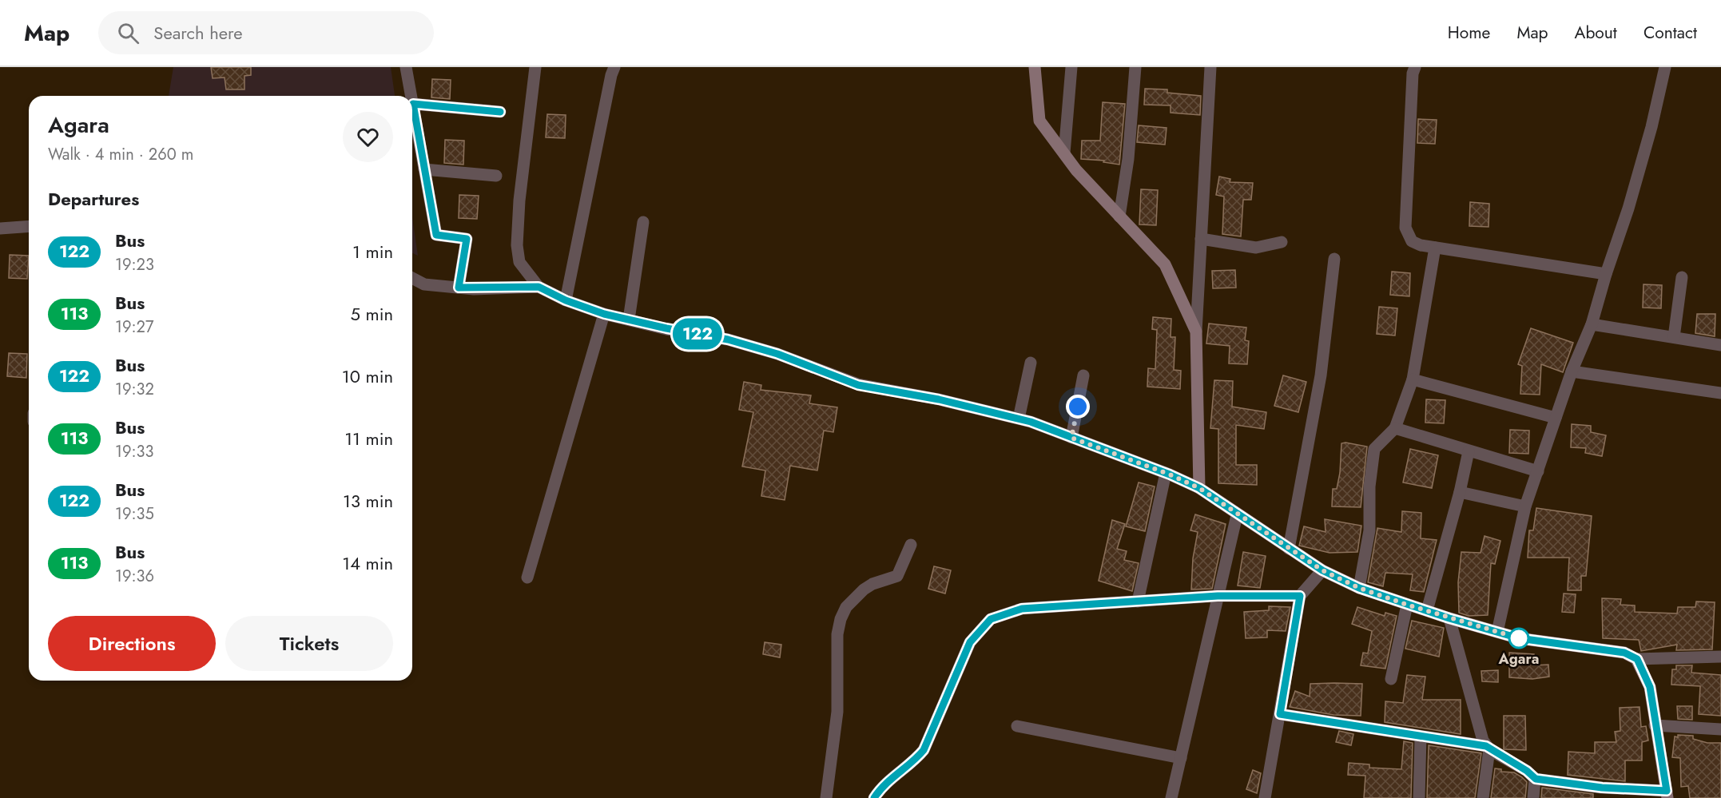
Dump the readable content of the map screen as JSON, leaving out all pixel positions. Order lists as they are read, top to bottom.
{
  "places": ["Agara"],
  "lines": ["bus line 122"],
  "page": {
    "header": "Map",
    "search": "Search here",
    "nav": [
      "Home",
      "Map",
      "About",
      "Contact"
    ],
    "on_map": "122",
    "heading": [
      ["Agara", "Walk · 4 min · 260 m"],
      "Departures"
    ],
    "list": [
      {
        "mark": "122",
        "name": "Bus",
        "note": "19:23",
        "value": "1 min"
      },
      {
        "mark": "113",
        "name": "Bus",
        "note": "19:27",
        "value": "5 min"
      },
      {
        "mark": "122",
        "name": "Bus",
        "note": "19:32",
        "value": "10 min"
      },
      {
        "mark": "113",
        "name": "Bus",
        "note": "19:33",
        "value": "11 min"
      },
      {
        "mark": "122",
        "name": "Bus",
        "note": "19:35",
        "value": "13 min"
      },
      {
        "mark": "113",
        "name": "Bus",
        "note": "19:36",
        "value": "14 min"
      }
    ],
    "buttons": ["Directions", "Tickets"]
  }
}
